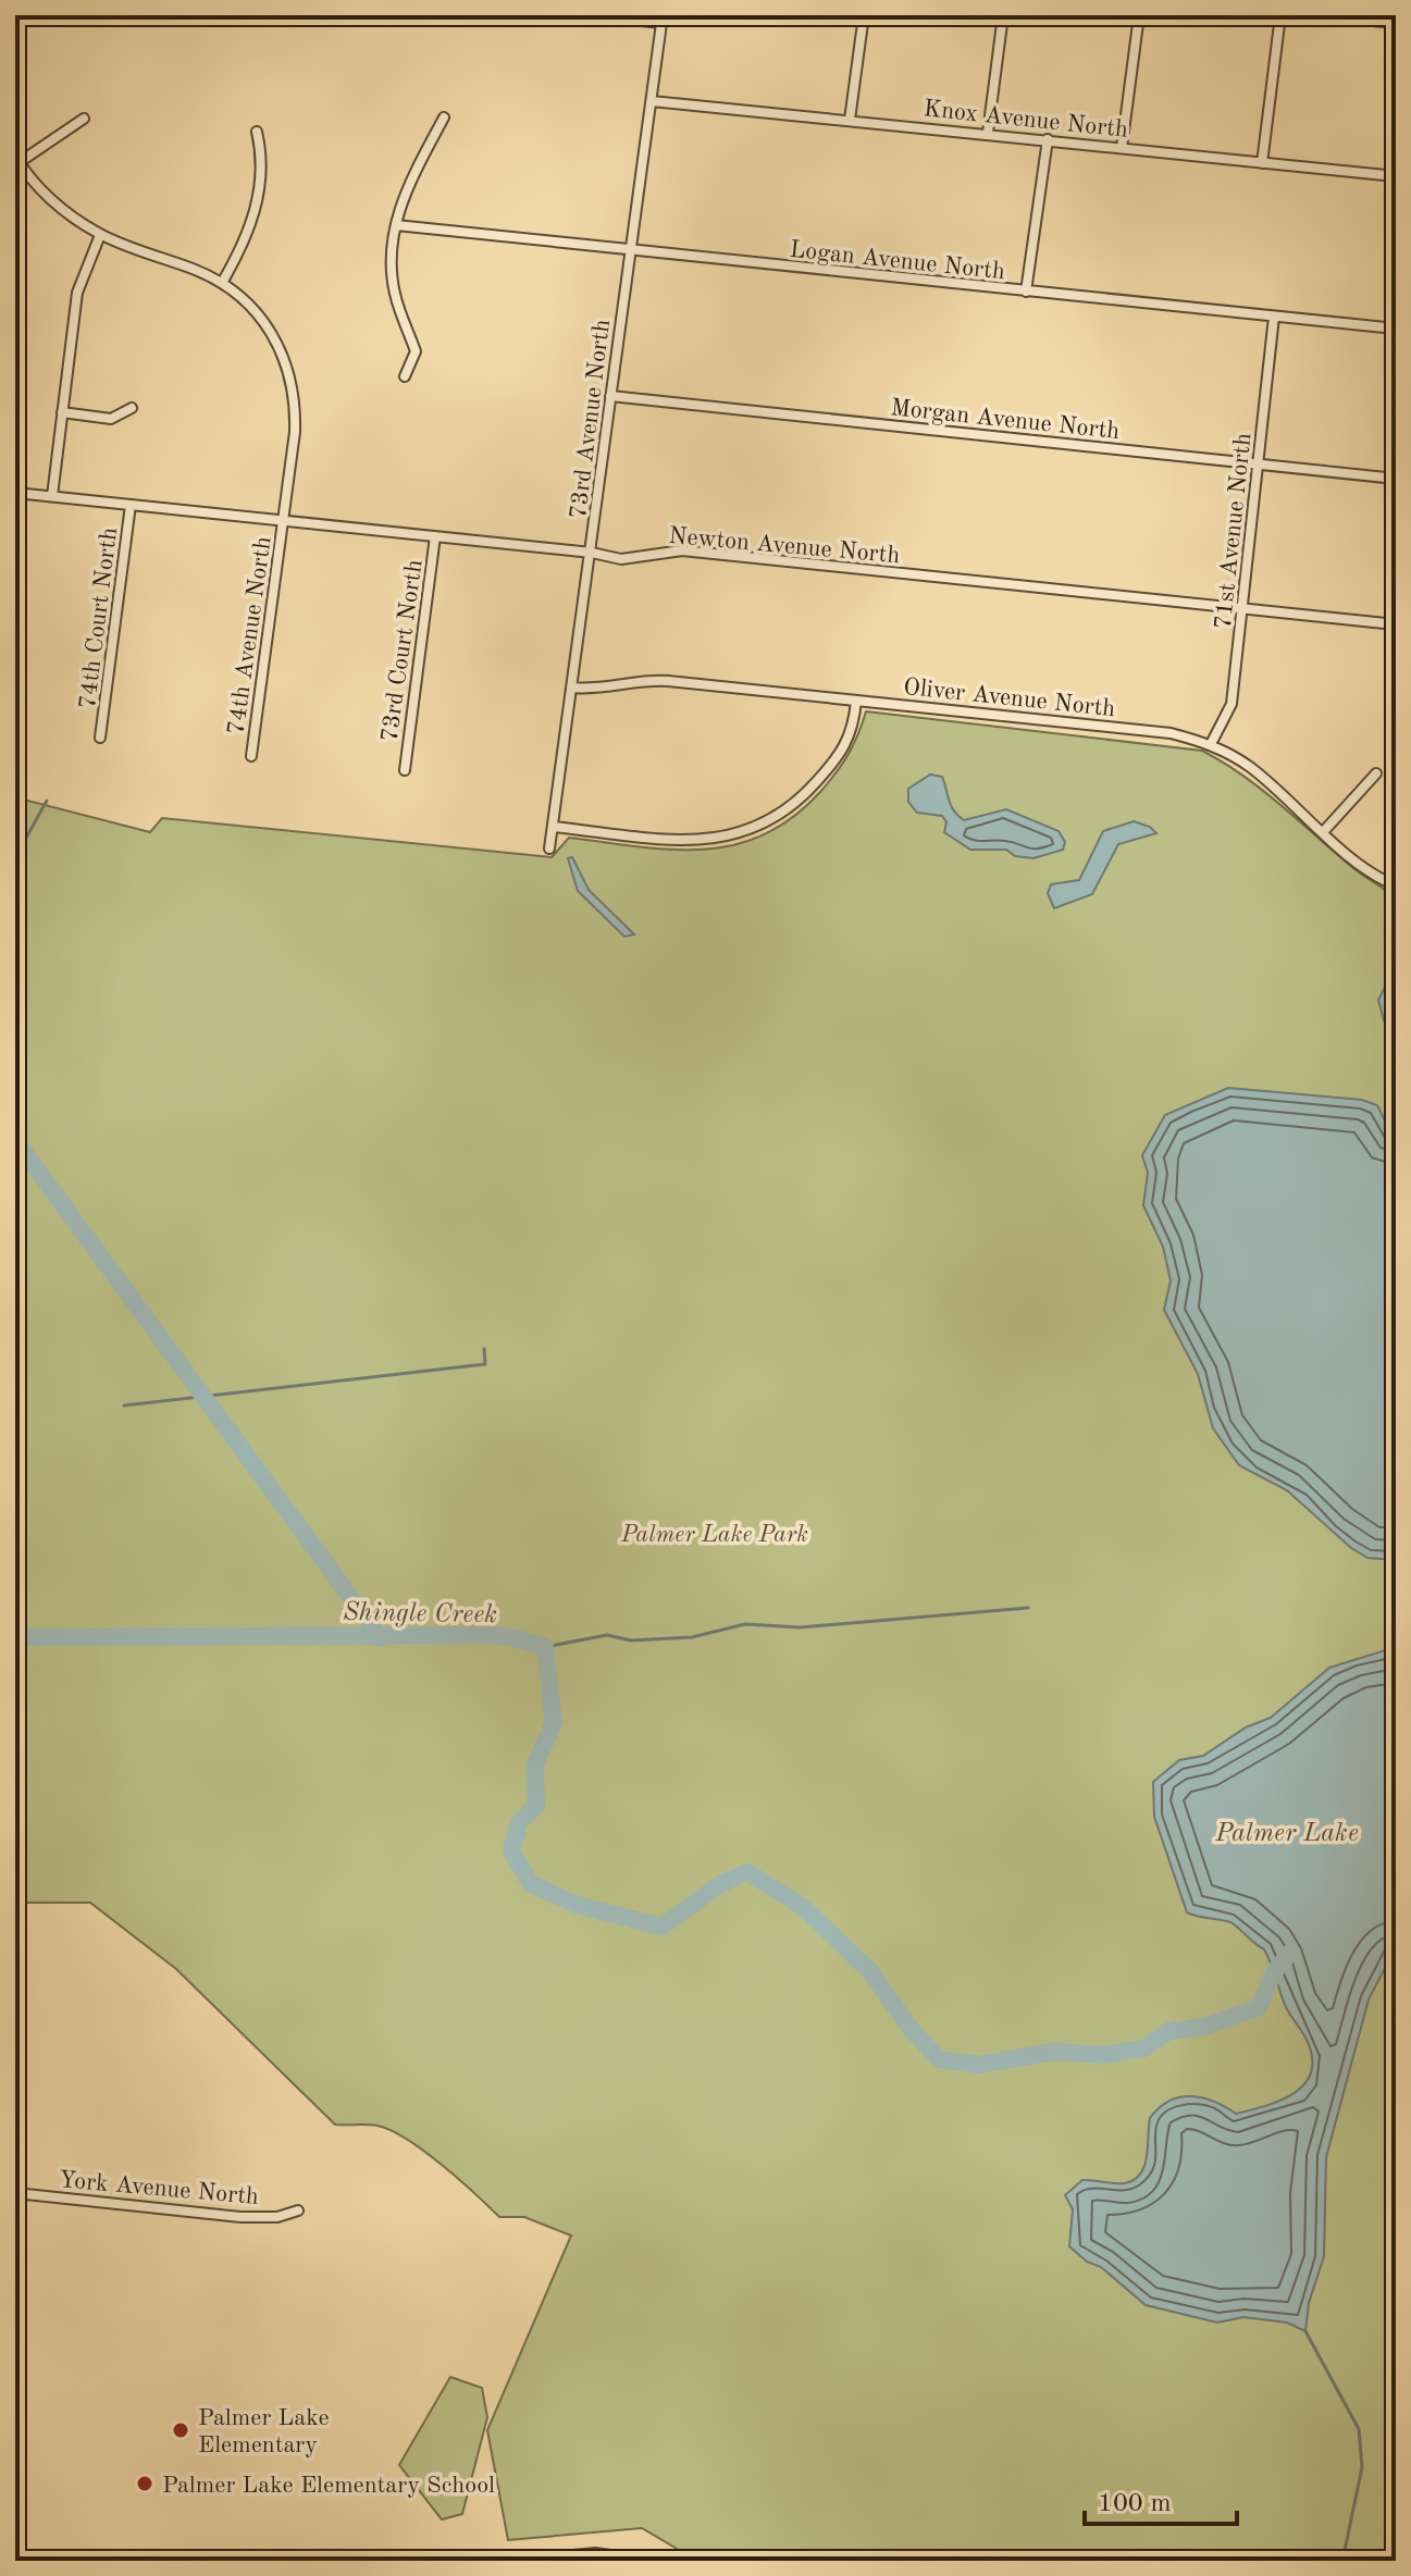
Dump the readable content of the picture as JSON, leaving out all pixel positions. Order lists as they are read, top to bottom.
{
  "streets": {
    "street": [
      "Knox Avenue North",
      "Logan Avenue North",
      "Morgan Avenue North",
      "73rd Avenue North",
      "71st Avenue North",
      "Newton Avenue North",
      "74th Court North",
      "74th Avenue North",
      "73rd Court North",
      "Oliver Avenue North",
      "York Avenue North"
    ]
  },
  "crossings": [
    ["Knox Avenue North", "73rd Avenue North"],
    ["Logan Avenue North", "73rd Avenue North"],
    ["Logan Avenue North", "71st Avenue North"],
    ["Morgan Avenue North", "73rd Avenue North"],
    ["Morgan Avenue North", "71st Avenue North"],
    ["73rd Avenue North", "Newton Avenue North"],
    ["73rd Avenue North", "Oliver Avenue North"],
    ["71st Avenue North", "Newton Avenue North"],
    ["71st Avenue North", "Oliver Avenue North"],
    ["Newton Avenue North", "74th Court North"],
    ["Newton Avenue North", "74th Avenue North"],
    ["Newton Avenue North", "73rd Court North"]
  ],
  "water": ["Shingle Creek", "Palmer Lake"],
  "parks": ["Palmer Lake Park"],
  "places": ["Palmer Lake Elementary", "Palmer Lake Elementary School"],
  "scale_bar": "100 m"
}
